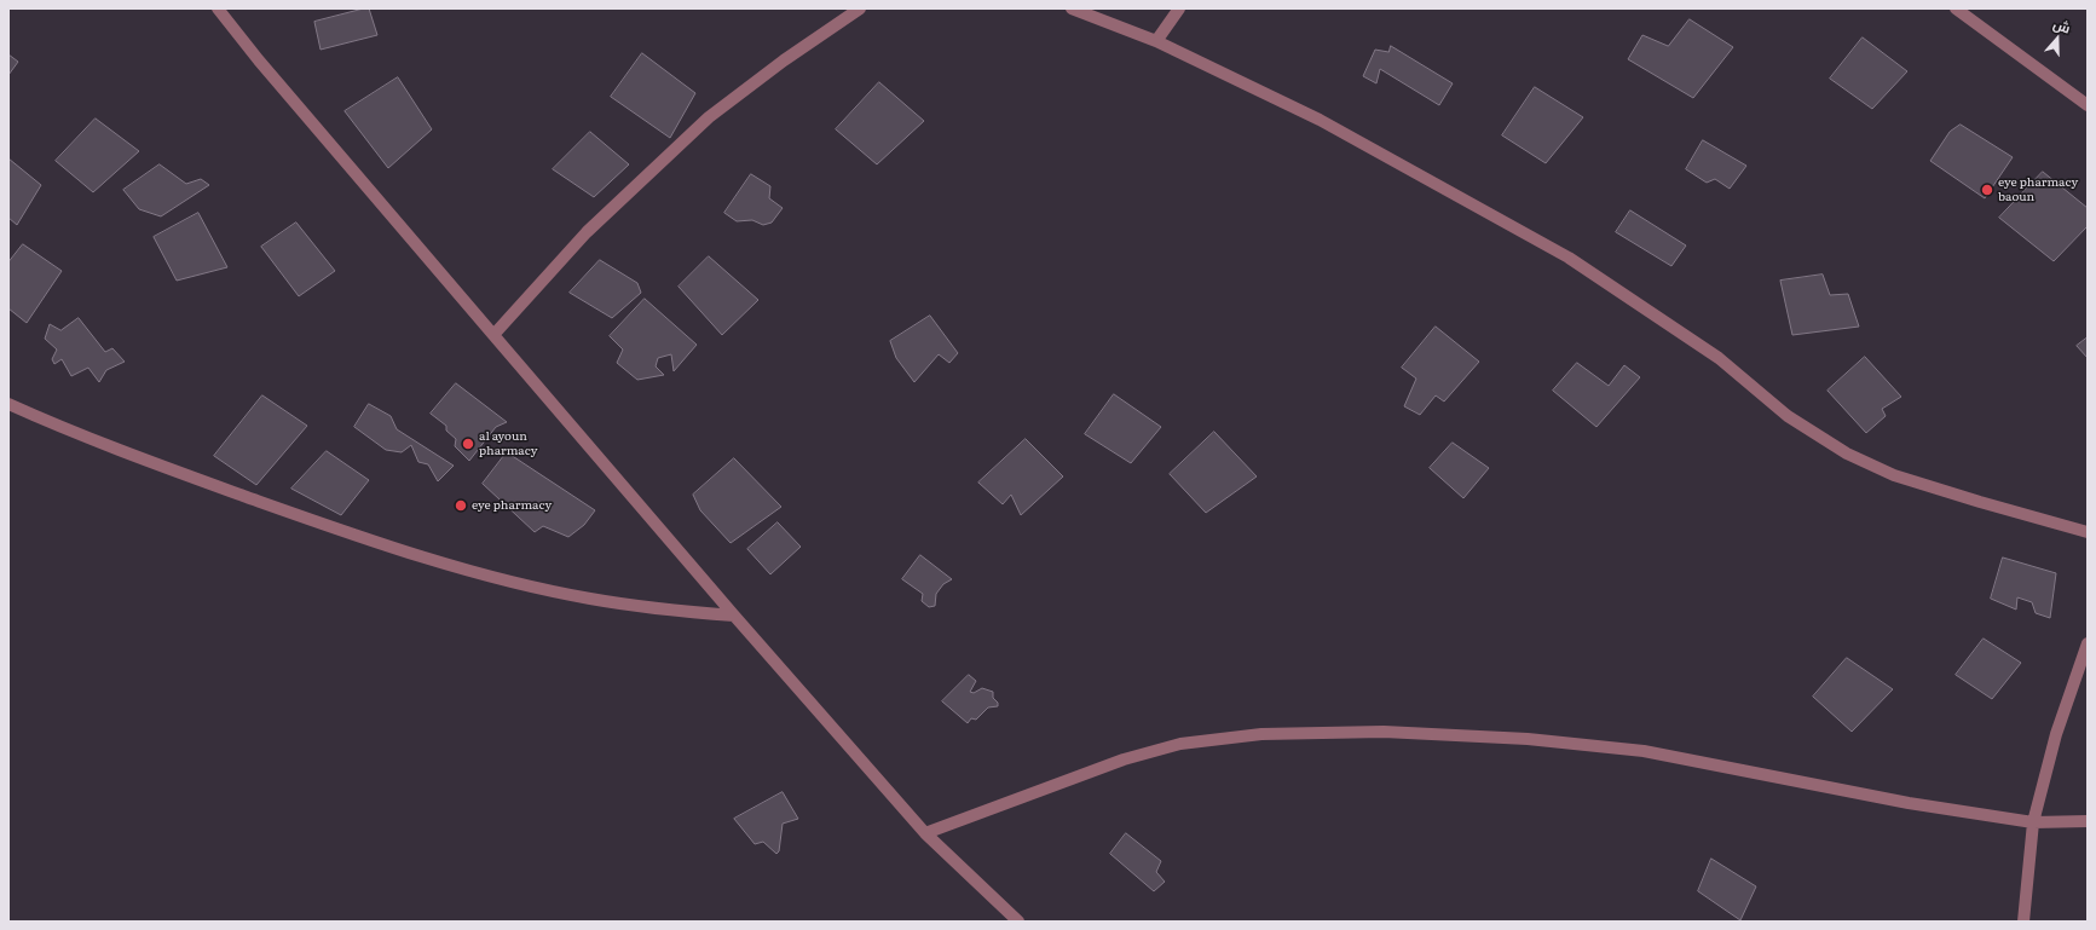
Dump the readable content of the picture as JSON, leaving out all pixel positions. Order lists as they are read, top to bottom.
{
  "places": ["eye pharmacy baoun", "al ayoun pharmacy", "eye pharmacy"],
  "north": "top"
}
